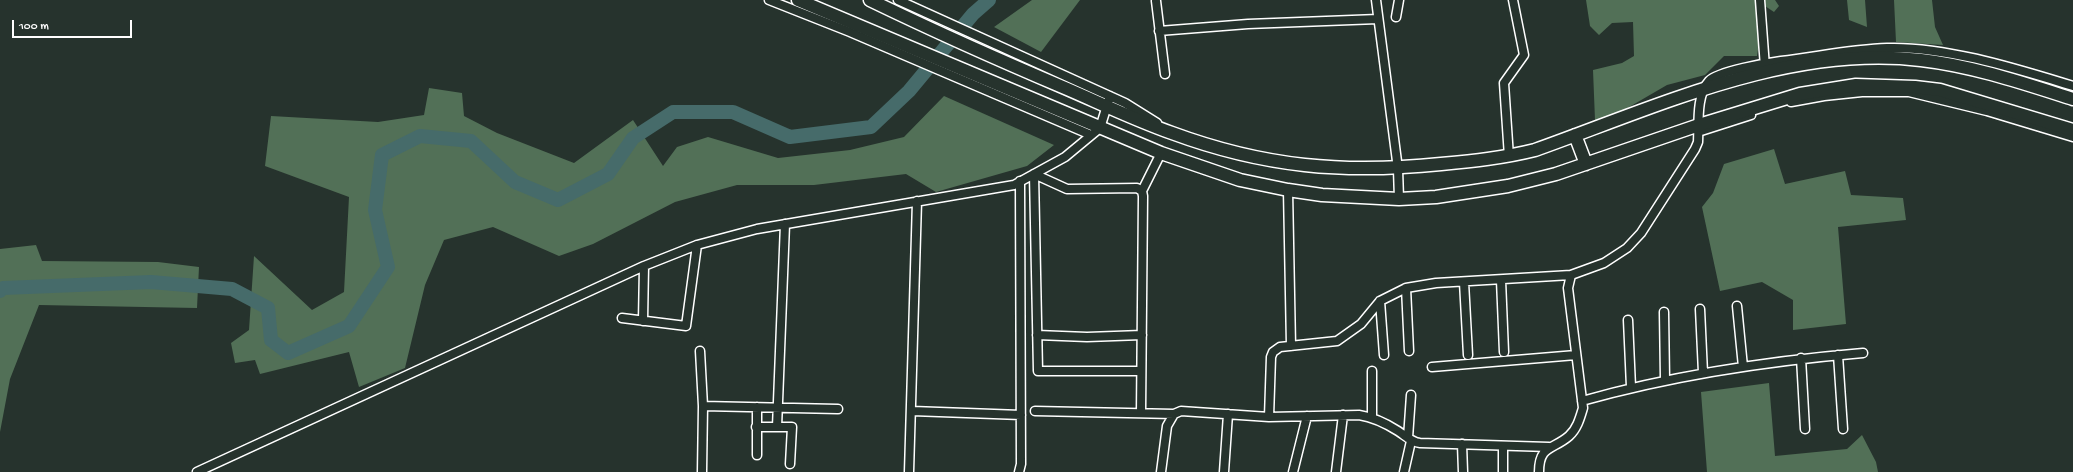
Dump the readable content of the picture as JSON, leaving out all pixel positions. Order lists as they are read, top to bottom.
{
  "scale_bar": "100 m"
}
